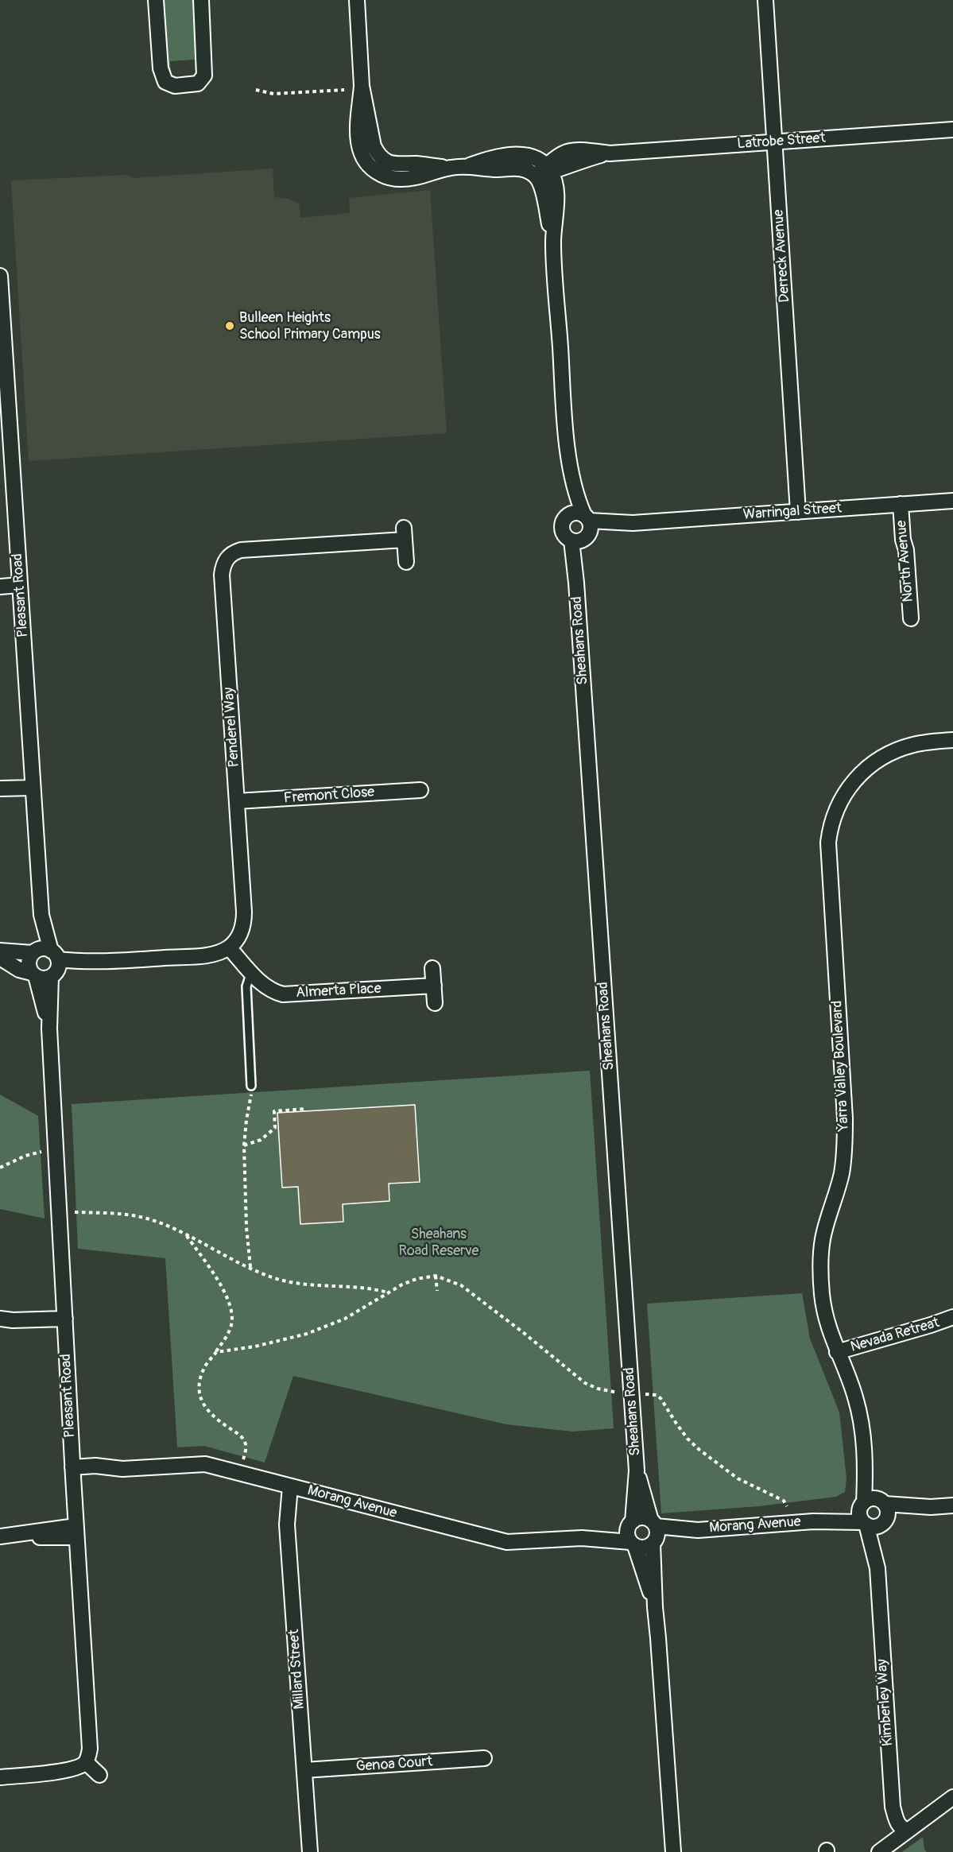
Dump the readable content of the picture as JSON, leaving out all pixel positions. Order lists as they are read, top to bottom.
{
  "streets": {
    "street": [
      "Latrobe Street",
      "Derreck Avenue",
      "Warringal Street",
      "North Avenue",
      "Pleasant Road",
      "Sheahans Road",
      "Penderel Way",
      "Fremont Close",
      "Almerta Place",
      "Yarra Valley Boulevard",
      "Nevada Retreat",
      "Morang Avenue",
      "Millard Street",
      "Kimberley Way",
      "Genoa Court"
    ]
  },
  "crossings": [
    ["Latrobe Street", "Derreck Avenue"],
    ["Latrobe Street", "Sheahans Road"],
    ["Derreck Avenue", "Warringal Street"],
    ["Warringal Street", "North Avenue"],
    ["Warringal Street", "Sheahans Road"],
    ["Pleasant Road", "Morang Avenue"],
    ["Sheahans Road", "Morang Avenue"],
    ["Penderel Way", "Fremont Close"],
    ["Penderel Way", "Almerta Place"],
    ["Yarra Valley Boulevard", "Nevada Retreat"],
    ["Yarra Valley Boulevard", "Morang Avenue"],
    ["Yarra Valley Boulevard", "Kimberley Way"],
    ["Morang Avenue", "Millard Street"],
    ["Morang Avenue", "Kimberley Way"],
    ["Millard Street", "Genoa Court"]
  ],
  "parks": ["Sheahans Road Reserve"],
  "places": ["Bulleen Heights School Primary Campus"]
}
